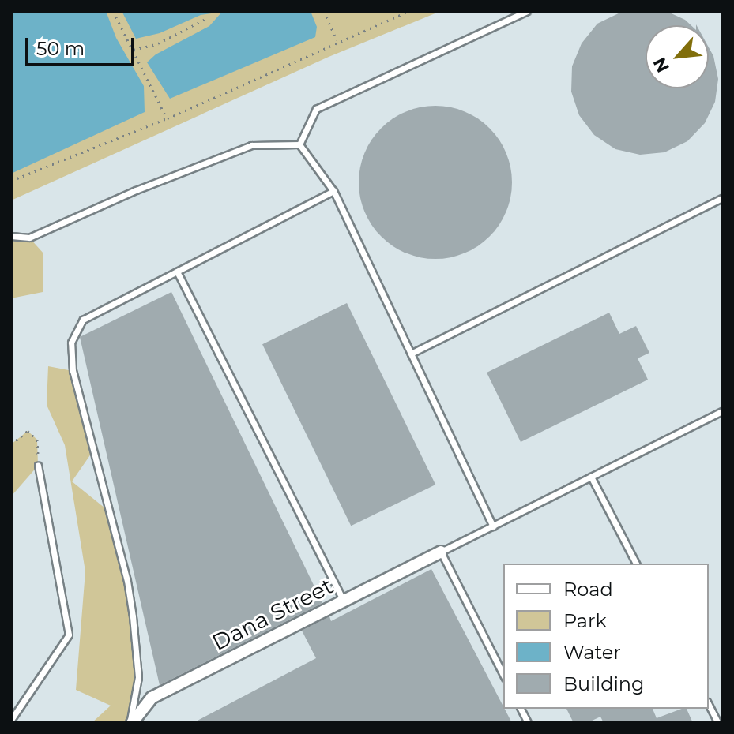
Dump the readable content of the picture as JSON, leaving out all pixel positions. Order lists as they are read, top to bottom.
{
  "streets": {
    "street": ["Dana Street"]
  },
  "legend": [
    "Road",
    "Park",
    "Water",
    "Building"
  ],
  "scale_bar": "50 m",
  "north": "bottom left"
}
